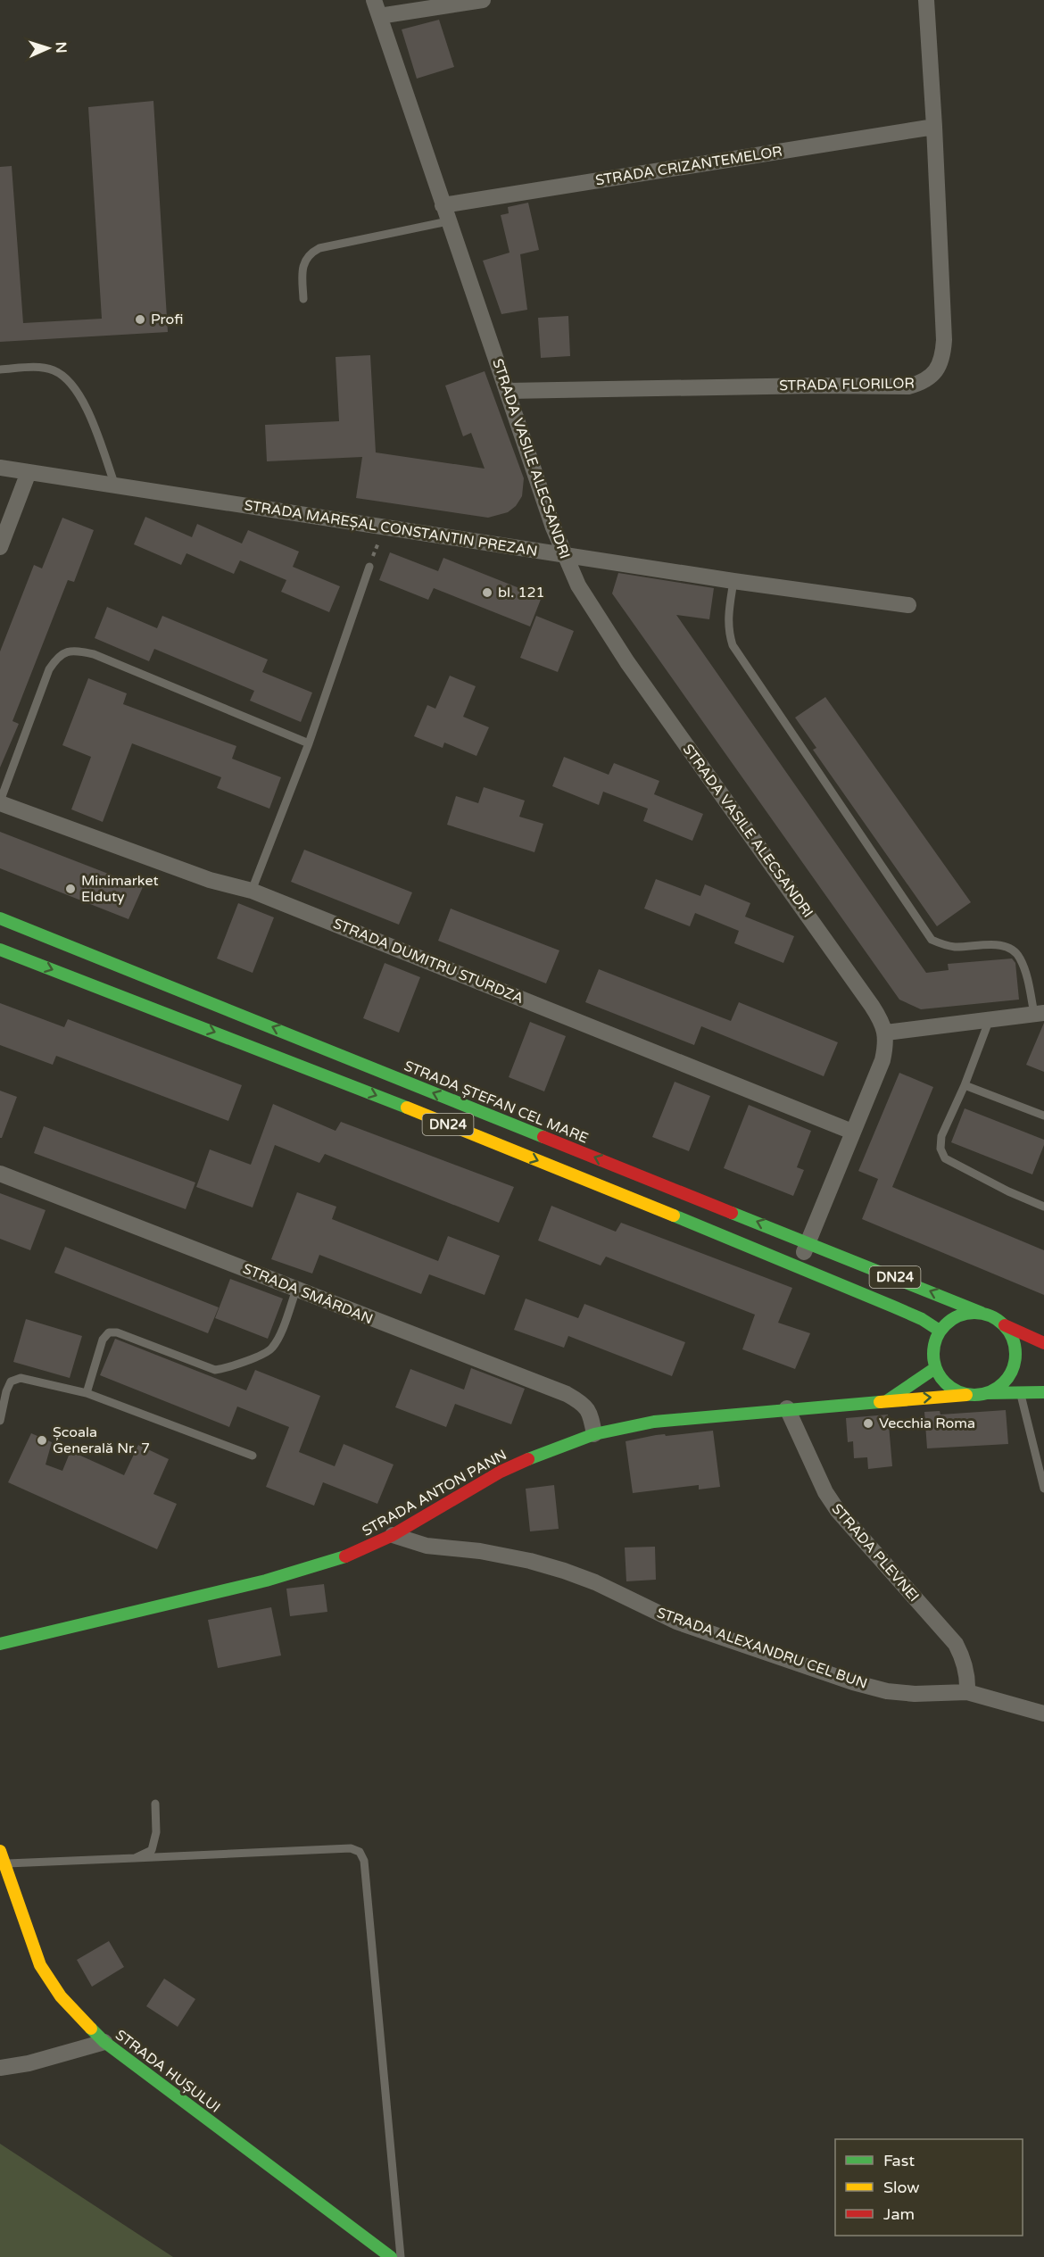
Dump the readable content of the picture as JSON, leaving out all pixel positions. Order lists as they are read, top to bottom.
{
  "streets": {
    "main road": [
      "STRADA ȘTEFAN CEL MARE",
      "DN24",
      "STRADA ANTON PANN",
      "STRADA HUȘULUI"
    ],
    "street": [
      "STRADA CRIZANTEMELOR",
      "STRADA FLORILOR",
      "STRADA VASILE ALECSANDRI",
      "STRADA MAREȘAL CONSTANTIN PREZAN",
      "STRADA DUMITRU STURDZA",
      "STRADA SMÂRDAN",
      "STRADA PLEVNEI",
      "STRADA ALEXANDRU CEL BUN"
    ]
  },
  "crossings": [
    ["STRADA CRIZANTEMELOR", "STRADA FLORILOR"],
    ["STRADA CRIZANTEMELOR", "STRADA VASILE ALECSANDRI"],
    ["STRADA FLORILOR", "STRADA VASILE ALECSANDRI"],
    ["STRADA VASILE ALECSANDRI", "STRADA MAREȘAL CONSTANTIN PREZAN"],
    ["STRADA ȘTEFAN CEL MARE", "DN24"],
    ["STRADA ȘTEFAN CEL MARE", "STRADA ANTON PANN"],
    ["DN24", "STRADA ANTON PANN"],
    ["STRADA SMÂRDAN", "STRADA ANTON PANN"],
    ["STRADA ANTON PANN", "STRADA PLEVNEI"],
    ["STRADA ANTON PANN", "STRADA ALEXANDRU CEL BUN"],
    ["STRADA PLEVNEI", "STRADA ALEXANDRU CEL BUN"]
  ],
  "places": [
    "Profi",
    "bl. 121",
    "Minimarket Elduty",
    "Vecchia Roma",
    "Școala Generală Nr. 7"
  ],
  "legend": ["Fast", "Slow", "Jam"],
  "north": "right"
}
